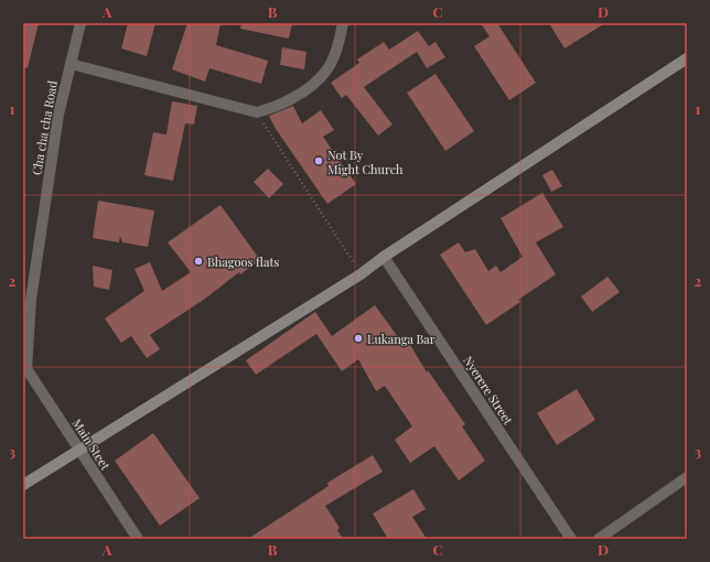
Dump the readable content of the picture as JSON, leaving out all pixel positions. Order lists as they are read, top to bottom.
{
  "streets": {
    "street": ["Cha cha cha Road", "Nyerere Street", "Main Steet"]
  },
  "crossings": [
    ["Cha cha cha Road", "Main Steet"]
  ],
  "places": ["Not By Might Church", "Bhagoos flats", "Lukanga Bar"],
  "grid": {
    "columns": [
      "A",
      "B",
      "C",
      "D"
    ],
    "rows": ["1", "2", "3"]
  }
}
